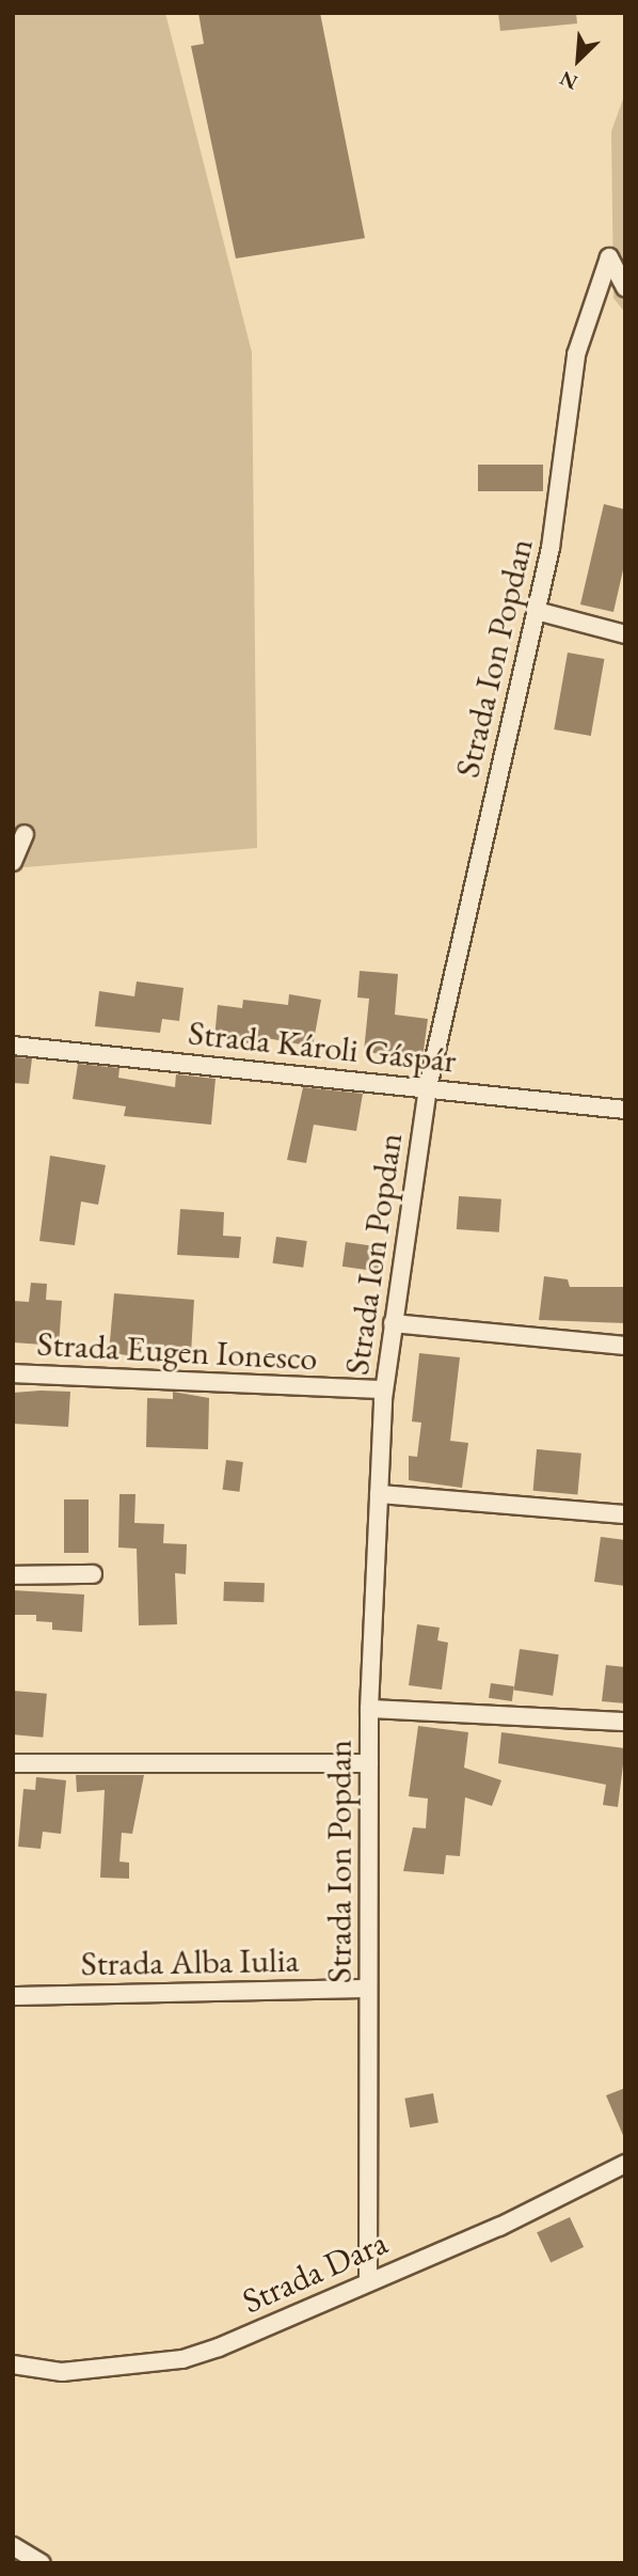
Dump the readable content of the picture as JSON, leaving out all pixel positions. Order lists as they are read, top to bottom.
{
  "streets": {
    "street": [
      "Strada Ion Popdan",
      "Strada Károli Gáspár",
      "Strada Eugen Ionesco",
      "Strada Alba Iulia",
      "Strada Dara"
    ]
  },
  "crossings": [
    ["Strada Ion Popdan", "Strada Károli Gáspár"],
    ["Strada Ion Popdan", "Strada Eugen Ionesco"],
    ["Strada Ion Popdan", "Strada Alba Iulia"],
    ["Strada Ion Popdan", "Strada Dara"]
  ],
  "north": "bottom left"
}
